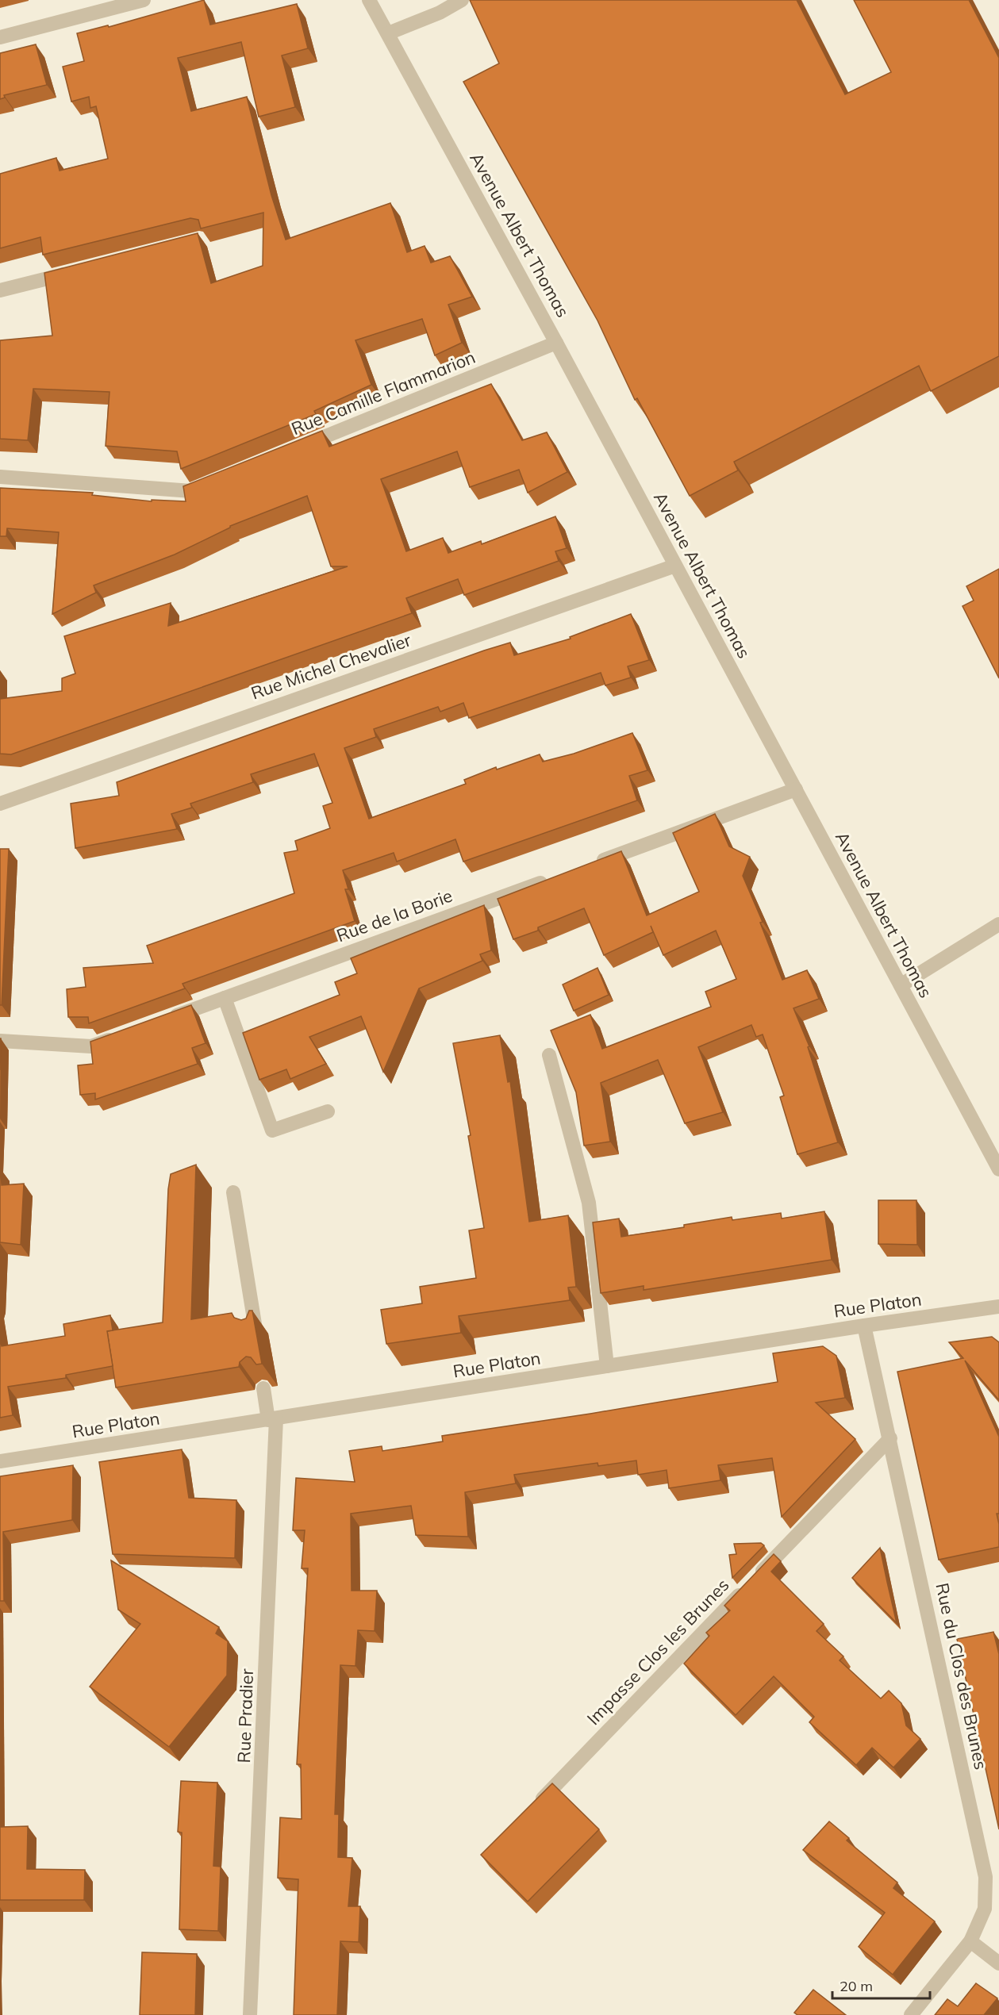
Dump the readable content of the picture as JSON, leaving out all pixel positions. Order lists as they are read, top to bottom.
{
  "streets": {
    "street": [
      "Avenue Albert Thomas",
      "Rue Camille Flammarion",
      "Rue Michel Chevalier",
      "Rue de la Borie",
      "Rue Platon",
      "Impasse Clos les Brunes",
      "Rue du Clos des Brunes",
      "Rue Pradier"
    ]
  },
  "crossings": [
    ["Avenue Albert Thomas", "Rue Camille Flammarion"],
    ["Avenue Albert Thomas", "Rue Michel Chevalier"],
    ["Rue Platon", "Rue du Clos des Brunes"],
    ["Rue Platon", "Rue Pradier"],
    ["Impasse Clos les Brunes", "Rue du Clos des Brunes"]
  ],
  "scale_bar": "20 m"
}
